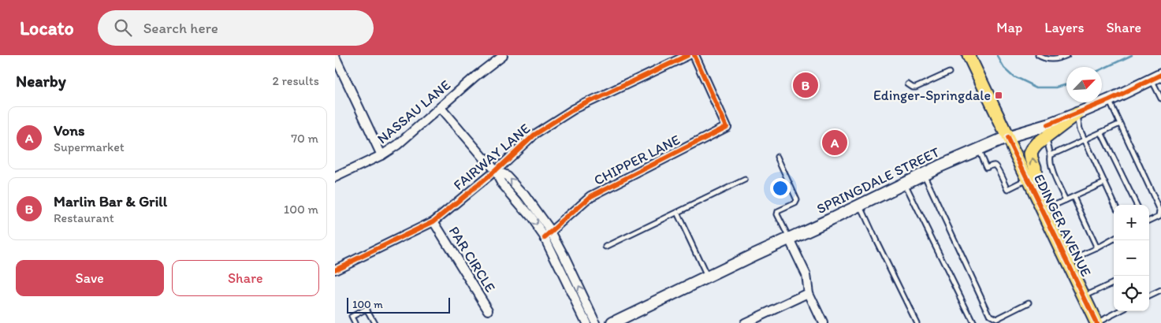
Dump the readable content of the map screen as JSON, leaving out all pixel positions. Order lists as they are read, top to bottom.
{
  "streets": {
    "main road": ["SPRINGDALE STREET", "EDINGER AVENUE"],
    "street": [
      "NASSAU LANE",
      "FAIRWAY LANE",
      "CHIPPER LANE",
      "PAR CIRCLE"
    ]
  },
  "crossings": [
    ["FAIRWAY LANE", "PAR CIRCLE"],
    ["SPRINGDALE STREET", "EDINGER AVENUE"]
  ],
  "places": {
    "transit": ["Edinger-Springdale"]
  },
  "scale_bar": "100 m",
  "north": "top right",
  "page": {
    "header": "Locato",
    "search": "Search here",
    "nav": ["Map", "Layers", "Share"],
    "heading": ["Nearby", "2 results"],
    "pins": ["B", "A"],
    "list": [
      {
        "mark": "A",
        "name": "Vons",
        "note": "Supermarket",
        "value": "70 m"
      },
      {
        "mark": "B",
        "name": "Marlin Bar & Grill",
        "note": "Restaurant",
        "value": "100 m"
      }
    ],
    "map_buttons": ["+", "−"],
    "buttons": ["Save", "Share"],
    "scale": "100 m"
  }
}
